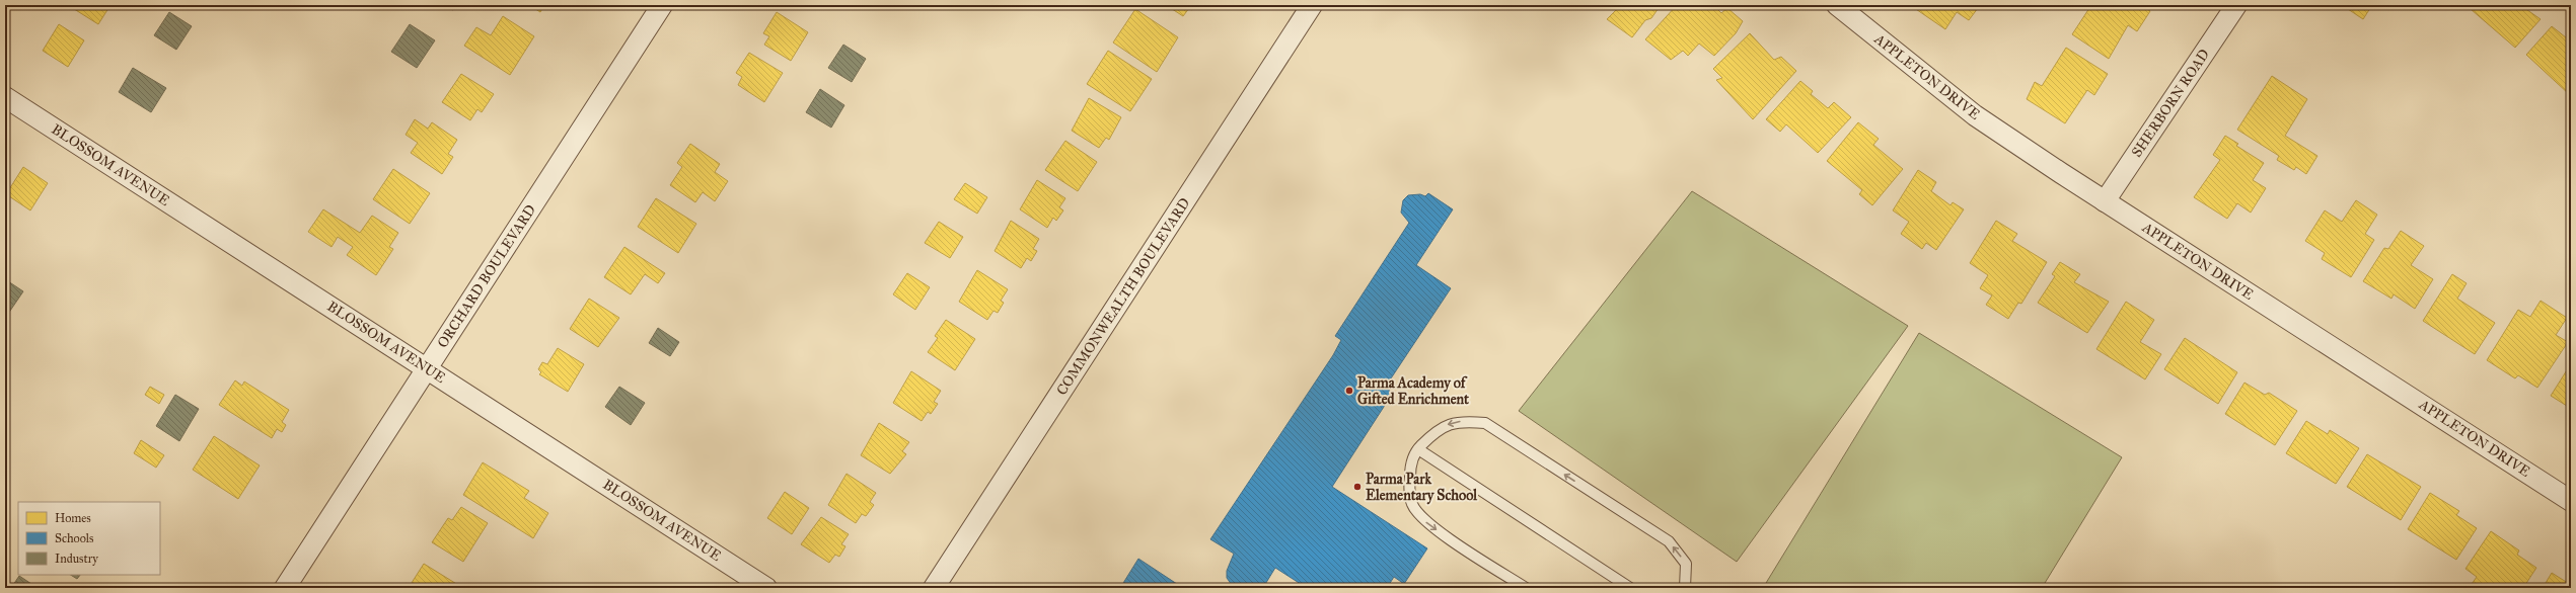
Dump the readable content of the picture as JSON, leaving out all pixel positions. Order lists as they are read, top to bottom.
{
  "streets": {
    "street": [
      "APPLETON DRIVE",
      "SHERBORN ROAD",
      "BLOSSOM AVENUE",
      "ORCHARD BOULEVARD",
      "COMMONWEALTH BOULEVARD"
    ]
  },
  "crossings": [
    ["APPLETON DRIVE", "SHERBORN ROAD"],
    ["BLOSSOM AVENUE", "ORCHARD BOULEVARD"]
  ],
  "places": ["Parma Academy of Gifted Enrichment", "Parma Park Elementary School"],
  "legend": ["Homes", "Schools", "Industry"]
}
